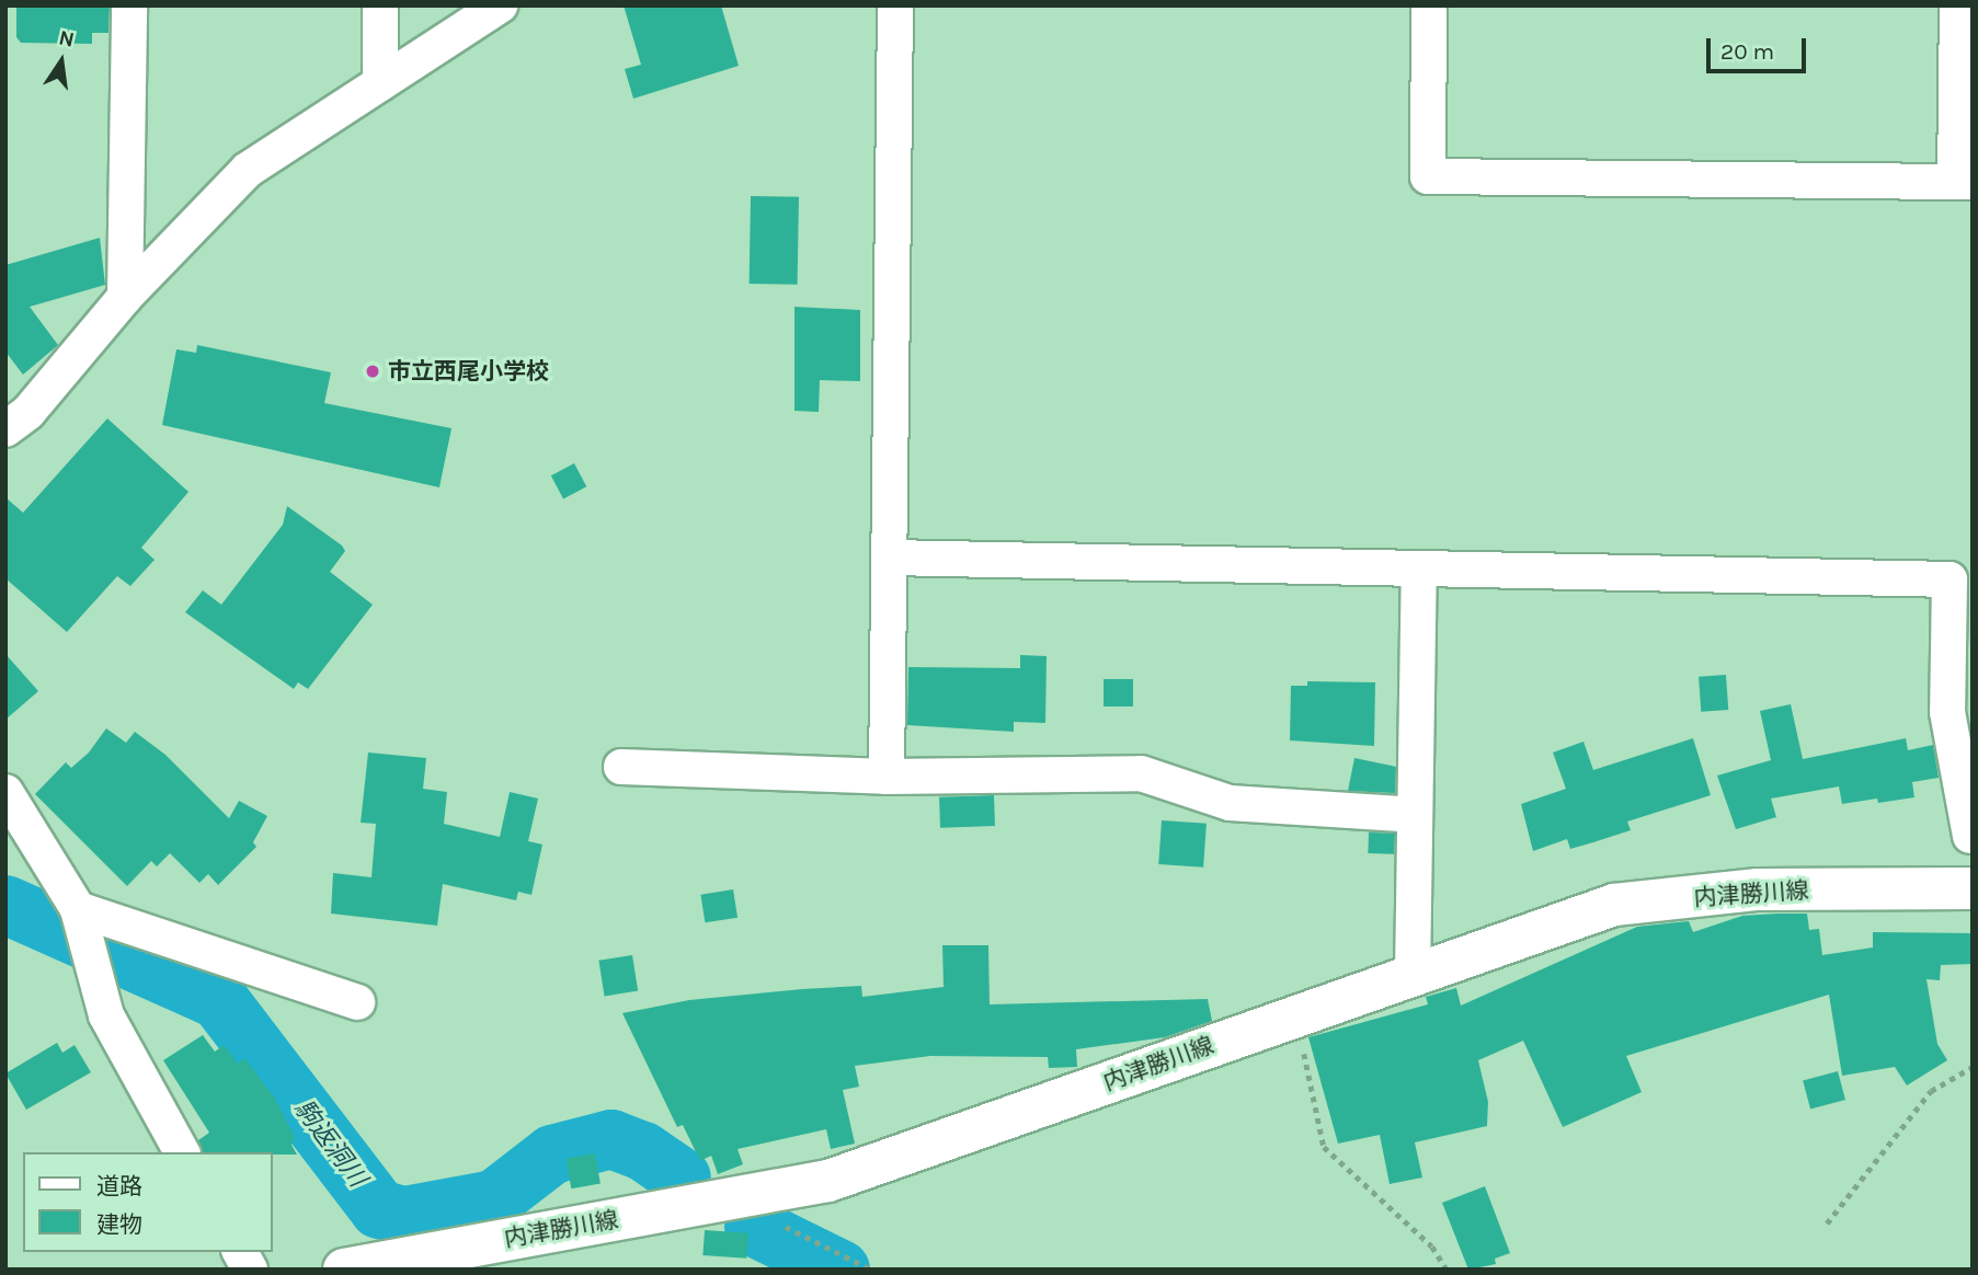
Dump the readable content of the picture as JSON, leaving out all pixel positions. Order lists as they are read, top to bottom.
{
  "streets": {
    "main road": ["内津勝川線"]
  },
  "water": ["駒返洞川"],
  "places": ["市立西尾小学校"],
  "legend": ["道路", "建物"],
  "scale_bar": "20 m",
  "north": "top"
}
